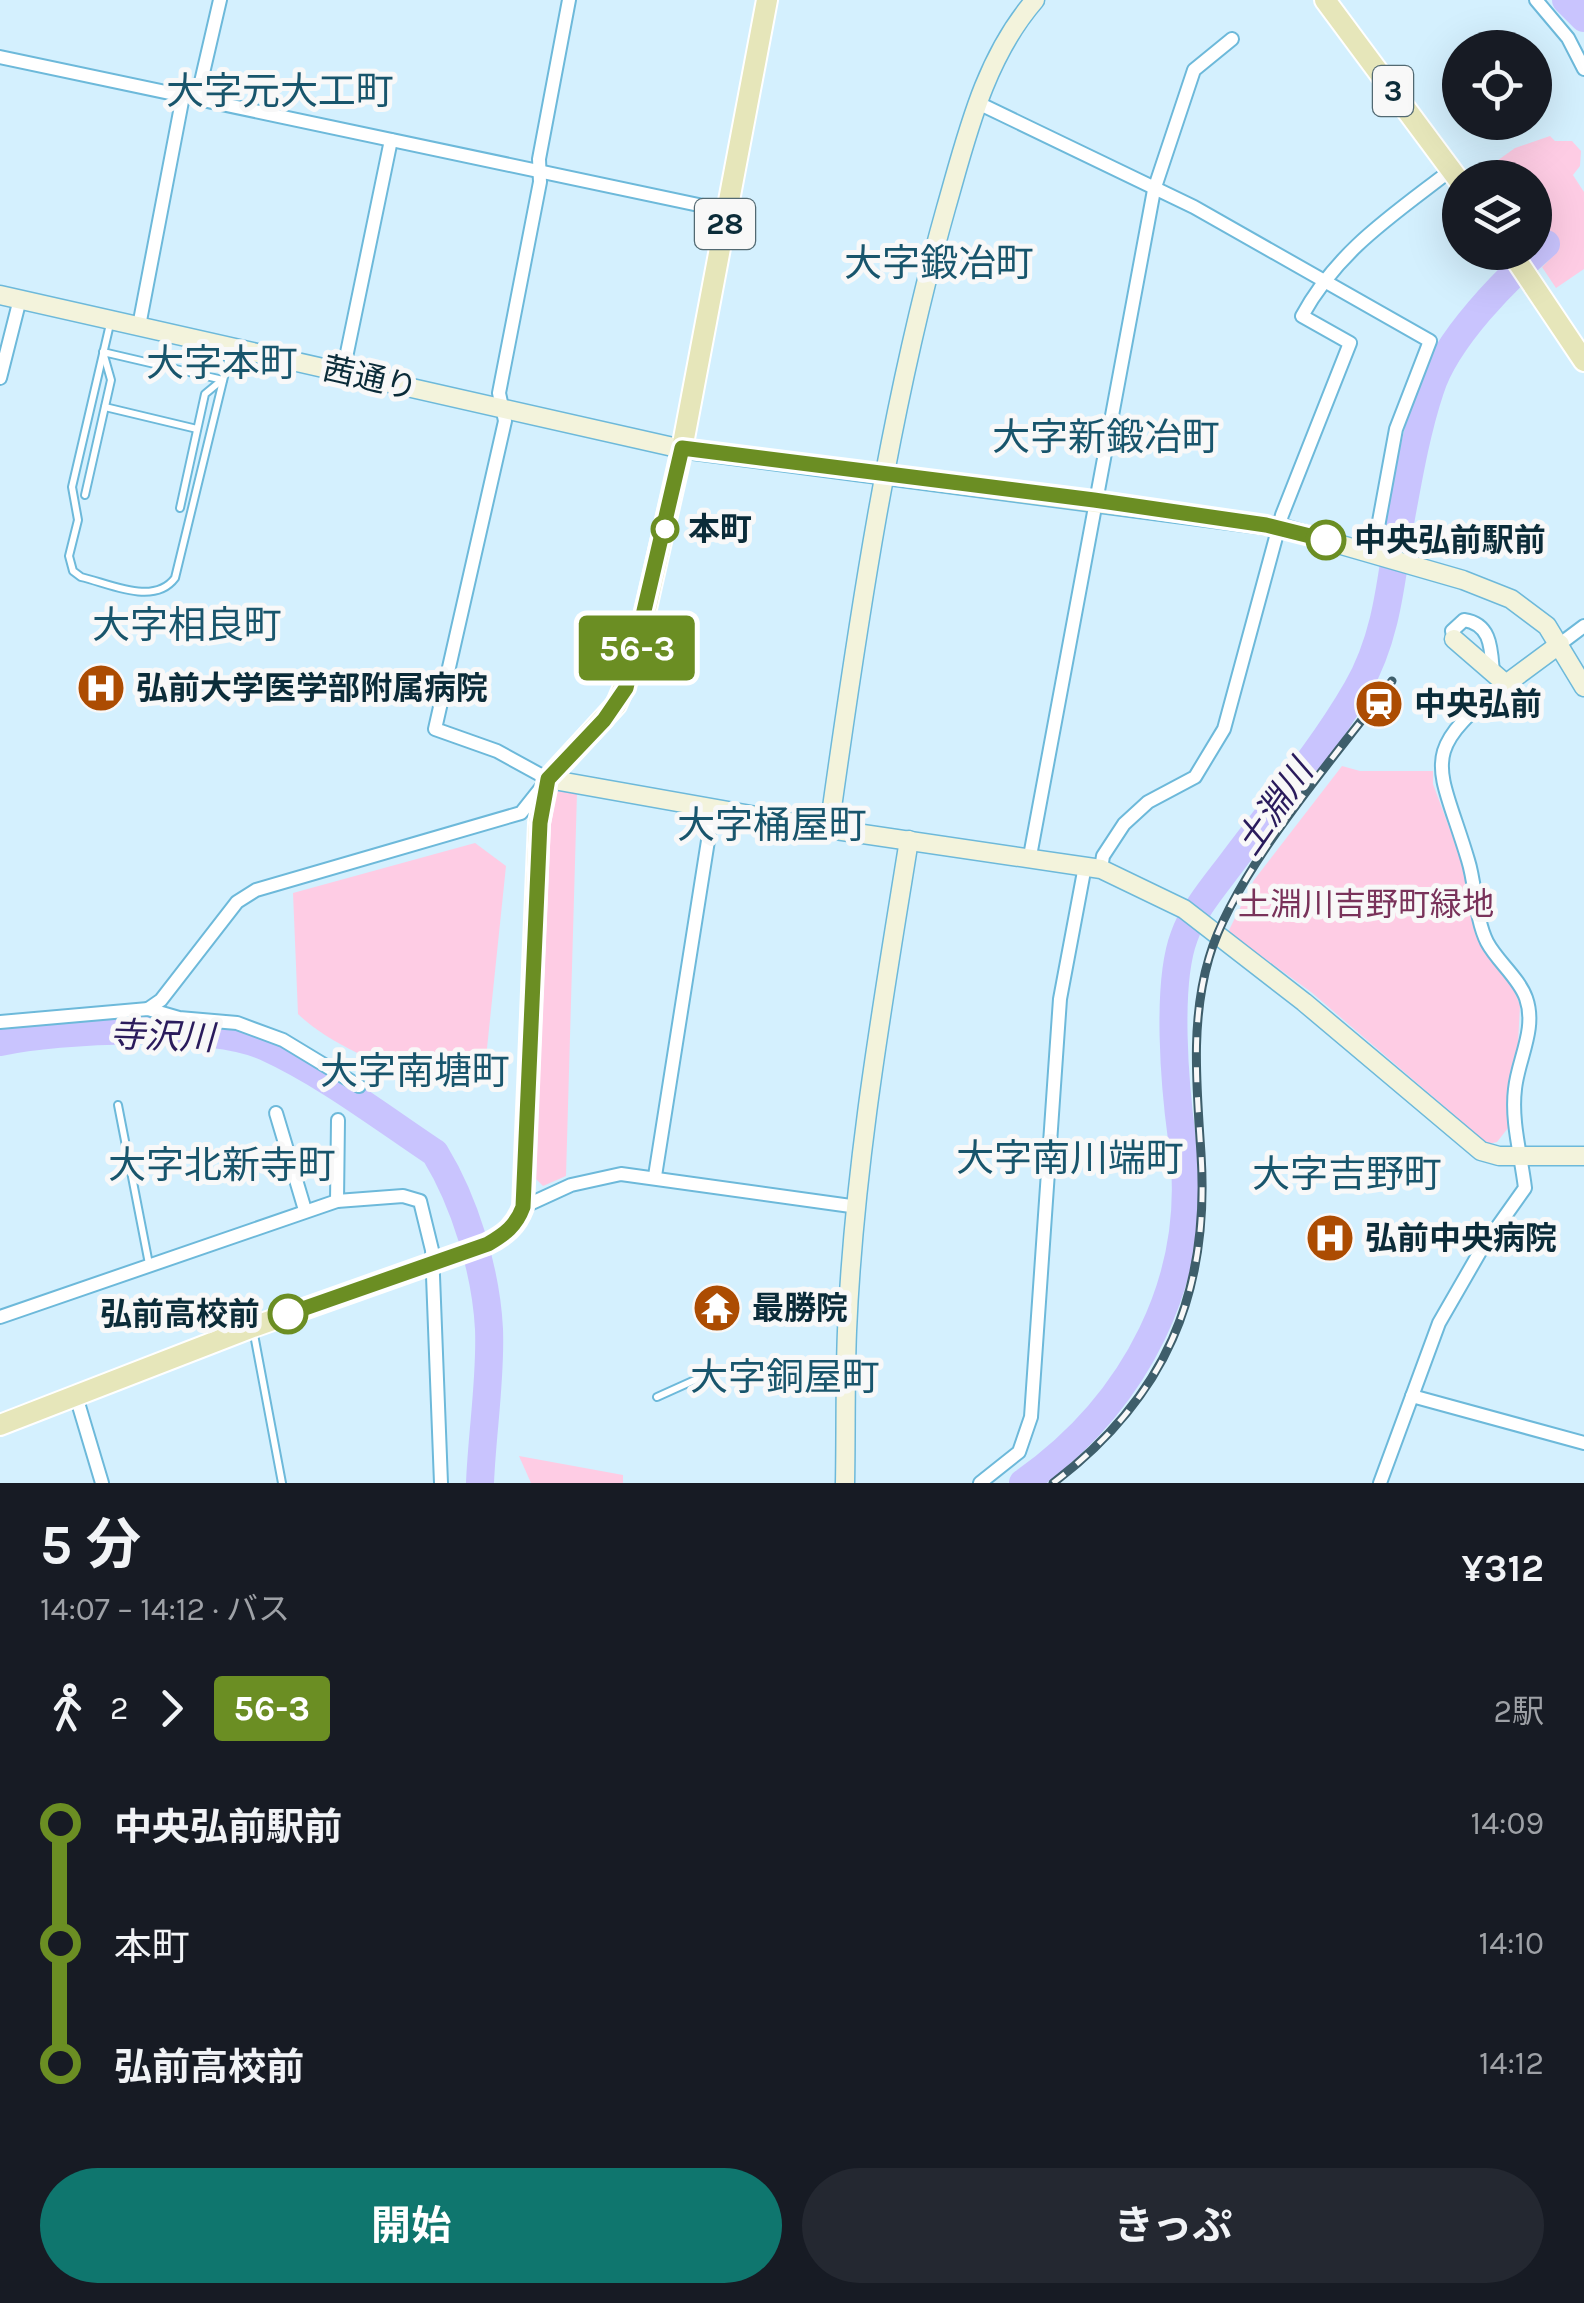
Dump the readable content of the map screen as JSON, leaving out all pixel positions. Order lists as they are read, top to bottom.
{
  "streets": {
    "main road": ["3", "28"],
    "street": ["茜通り"]
  },
  "crossings": [
    ["28", "茜通り"]
  ],
  "districts": [
    "大字元大工町",
    "大字鍛冶町",
    "大字本町",
    "大字新鍛冶町",
    "大字相良町",
    "大字桶屋町",
    "大字南塘町",
    "大字南川端町",
    "大字北新寺町",
    "大字吉野町",
    "大字銅屋町"
  ],
  "water": ["土淵川", "寺沢川"],
  "parks": ["土淵川吉野町緑地"],
  "places": {
    "other": ["本町", "中央弘前駅前", "弘前高校前"],
    "hospital": ["弘前大学医学部附属病院", "弘前中央病院"],
    "station": ["中央弘前"],
    "temple": ["最勝院"]
  },
  "lines": ["bus line 56-3"],
  "page": {
    "on_map": "56-3",
    "heading": ["5 分", "14:07 – 14:12 · バス", "¥312"],
    "legs": ["2", "56-3", "2駅"],
    "list": [
      {
        "name": "中央弘前駅前",
        "value": "14:09"
      },
      {
        "name": "本町",
        "value": "14:10"
      },
      {
        "name": "弘前高校前",
        "value": "14:12"
      }
    ],
    "buttons": ["開始", "きっぷ"]
  }
}
